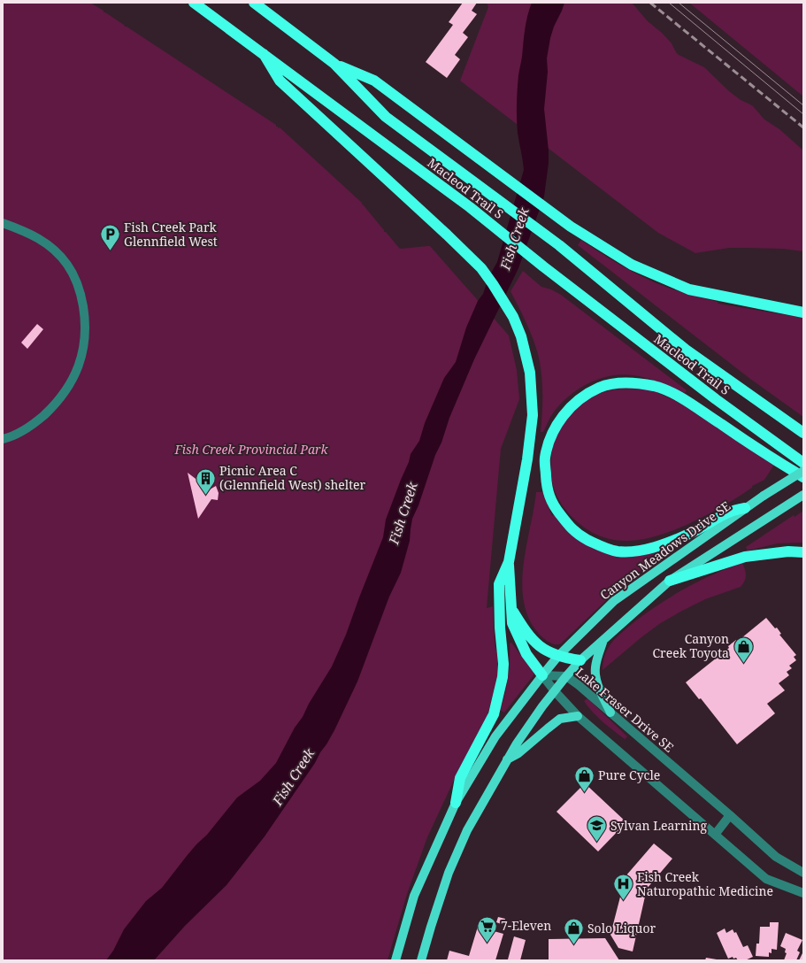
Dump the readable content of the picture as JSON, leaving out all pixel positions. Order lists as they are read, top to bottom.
{
  "streets": {
    "highway": ["Macleod Trail S"],
    "main road": ["Canyon Meadows Drive SE"],
    "street": ["Lake Fraser Drive SE"]
  },
  "crossings": [
    ["Canyon Meadows Drive SE", "Lake Fraser Drive SE"]
  ],
  "water": ["Fish Creek"],
  "parks": ["Fish Creek Provincial Park"],
  "places": {
    "parking": ["Fish Creek Park Glennfield West"],
    "building": ["Picnic Area C (Glennfield West) shelter"],
    "shop": ["Canyon Creek Toyota", "Pure Cycle", "Solo Liquor"],
    "school or university": ["Sylvan Learning"],
    "hospital": ["Fish Creek Naturopathic Medicine"],
    "supermarket": ["7-Eleven"]
  }
}
